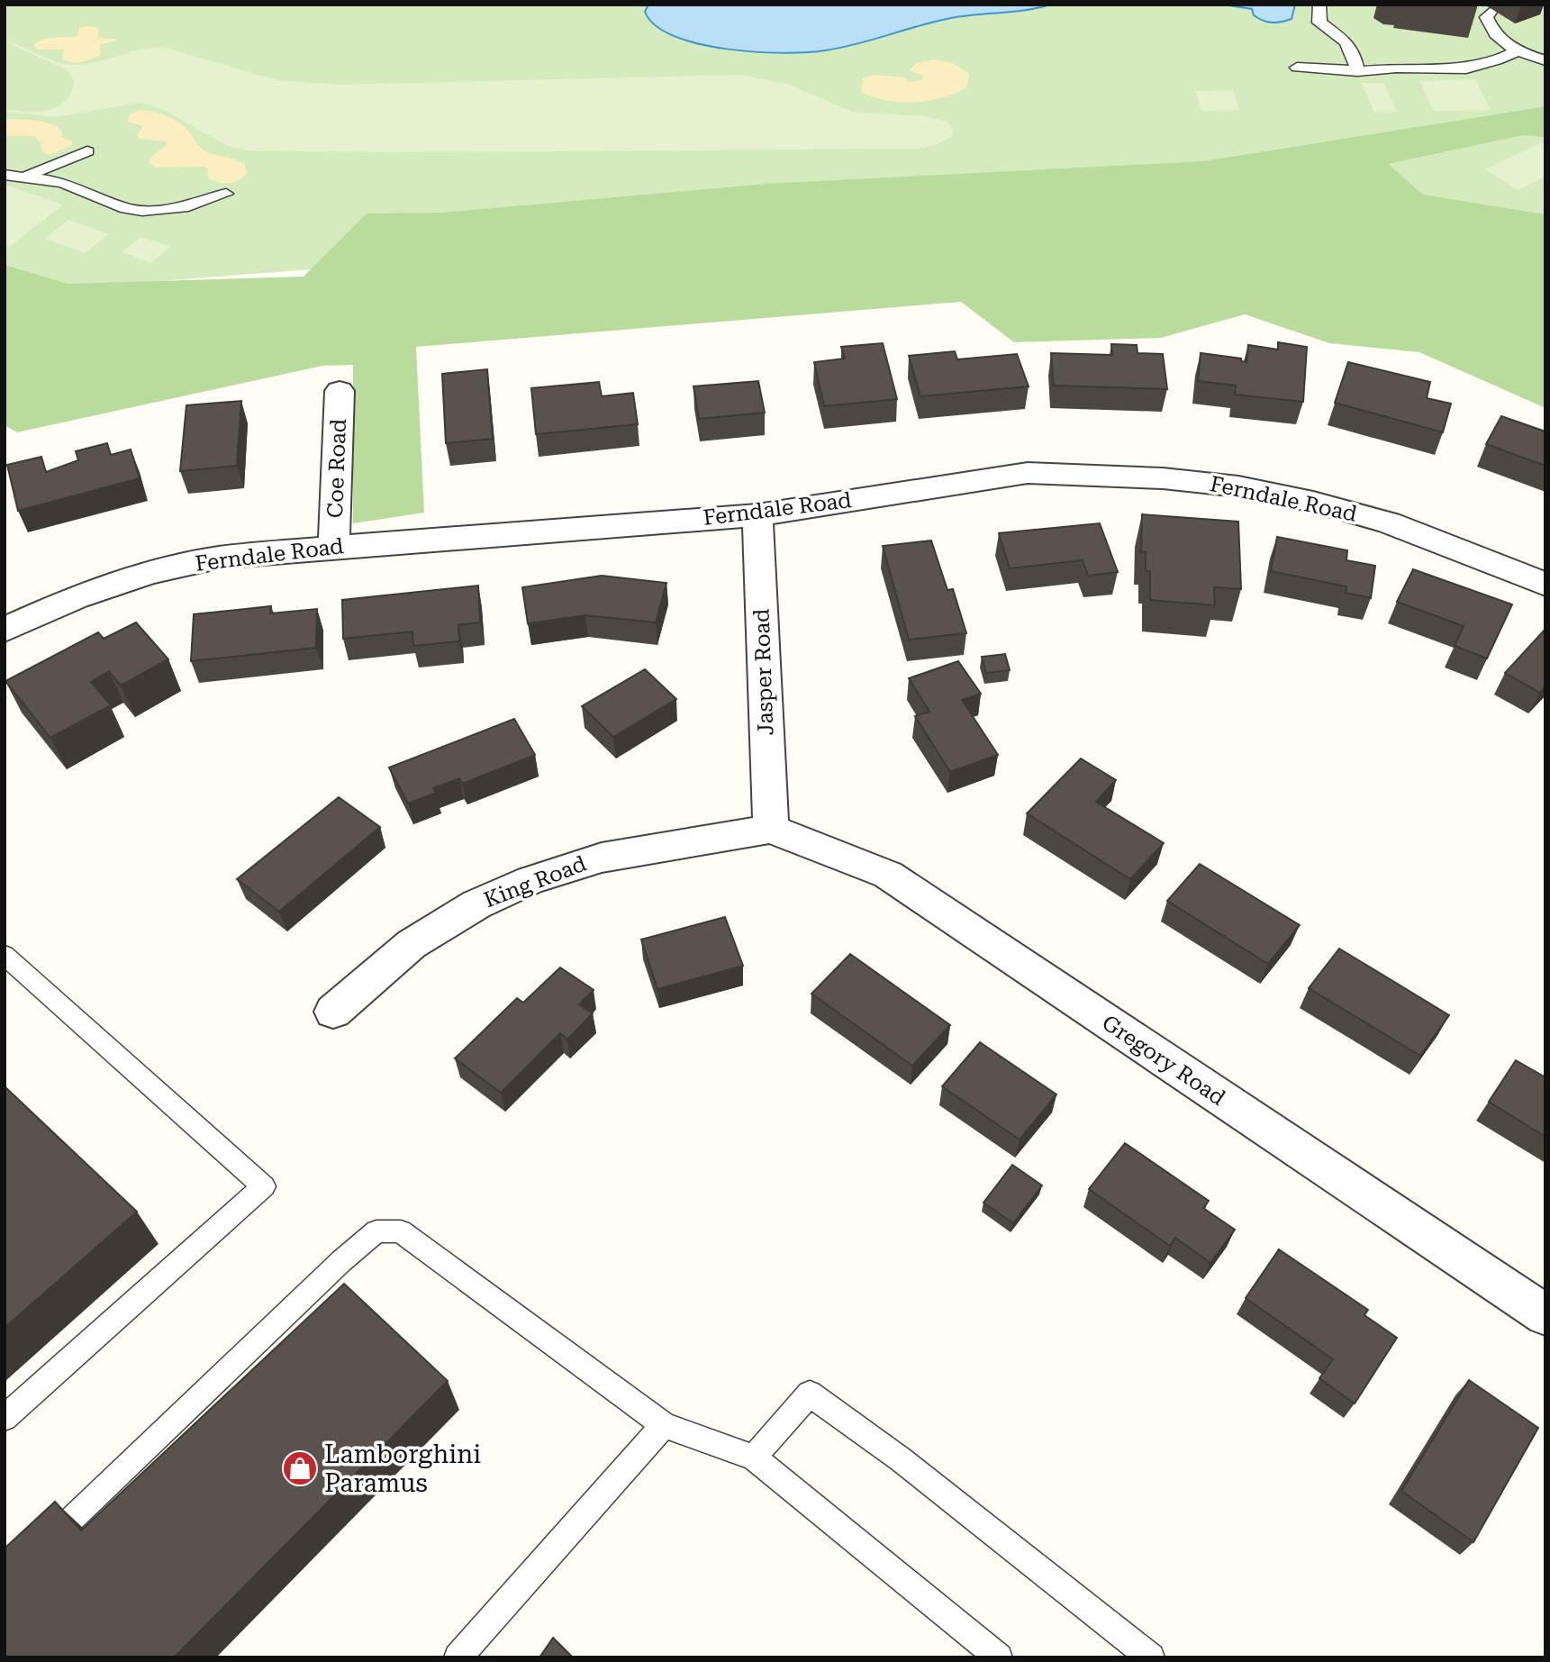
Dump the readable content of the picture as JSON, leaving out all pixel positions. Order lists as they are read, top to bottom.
{
  "streets": {
    "street": [
      "Coe Road",
      "Ferndale Road",
      "Jasper Road",
      "King Road",
      "Gregory Road"
    ]
  },
  "crossings": [
    ["Coe Road", "Ferndale Road"],
    ["Ferndale Road", "Jasper Road"],
    ["Jasper Road", "King Road"],
    ["Jasper Road", "Gregory Road"],
    ["King Road", "Gregory Road"]
  ],
  "places": {
    "shop": ["Lamborghini Paramus"]
  }
}
